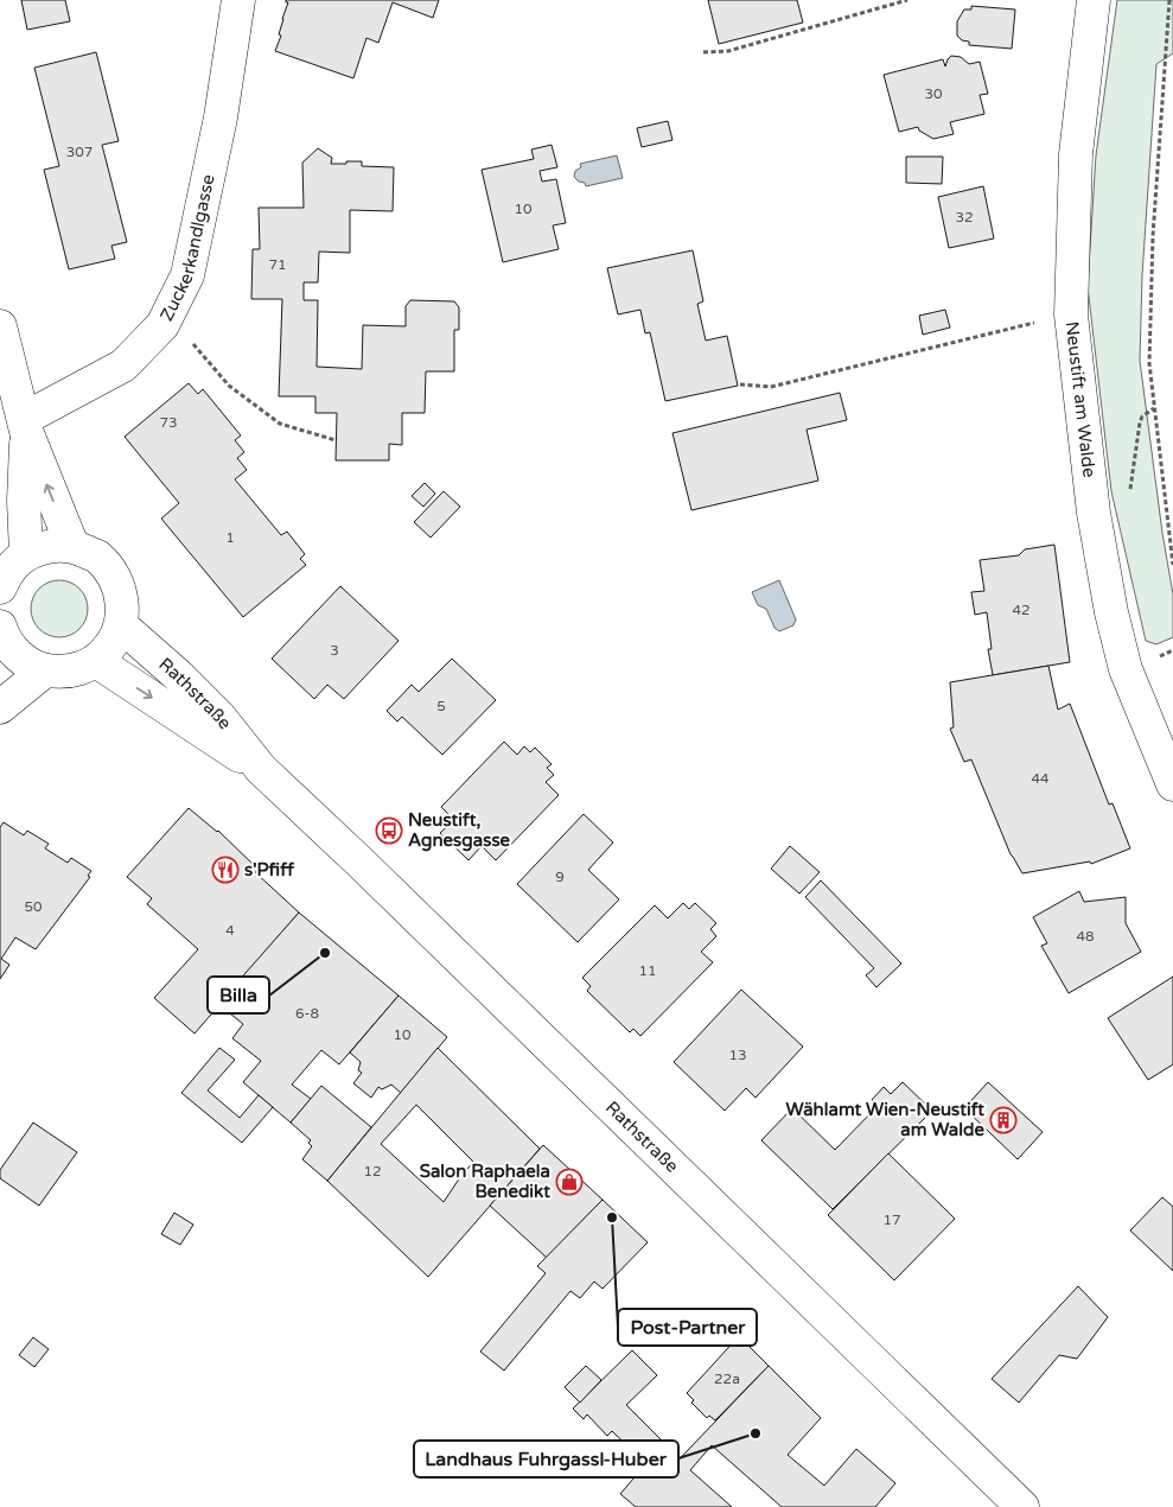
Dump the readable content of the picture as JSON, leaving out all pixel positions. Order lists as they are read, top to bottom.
{
  "streets": {
    "main road": ["Zuckerkandlgasse", "Neustift am Walde", "Rathstraße"]
  },
  "places": {
    "bus stop": ["Neustift, Agnesgasse"],
    "restaurant": ["s'Pfiff"],
    "other": ["Billa", "Post-Partner", "Landhaus Fuhrgassl-Huber"],
    "building": ["Wählamt Wien-Neustift am Walde"],
    "shop": ["Salon Raphaela Benedikt"]
  },
  "house_numbers": [
    "30",
    "307",
    "10",
    "32",
    "71",
    "73",
    "1",
    "42",
    "3",
    "5",
    "44",
    "9",
    "50",
    "4",
    "48",
    "11",
    "6-8",
    "10",
    "13",
    "12",
    "17",
    "22a"
  ]
}
